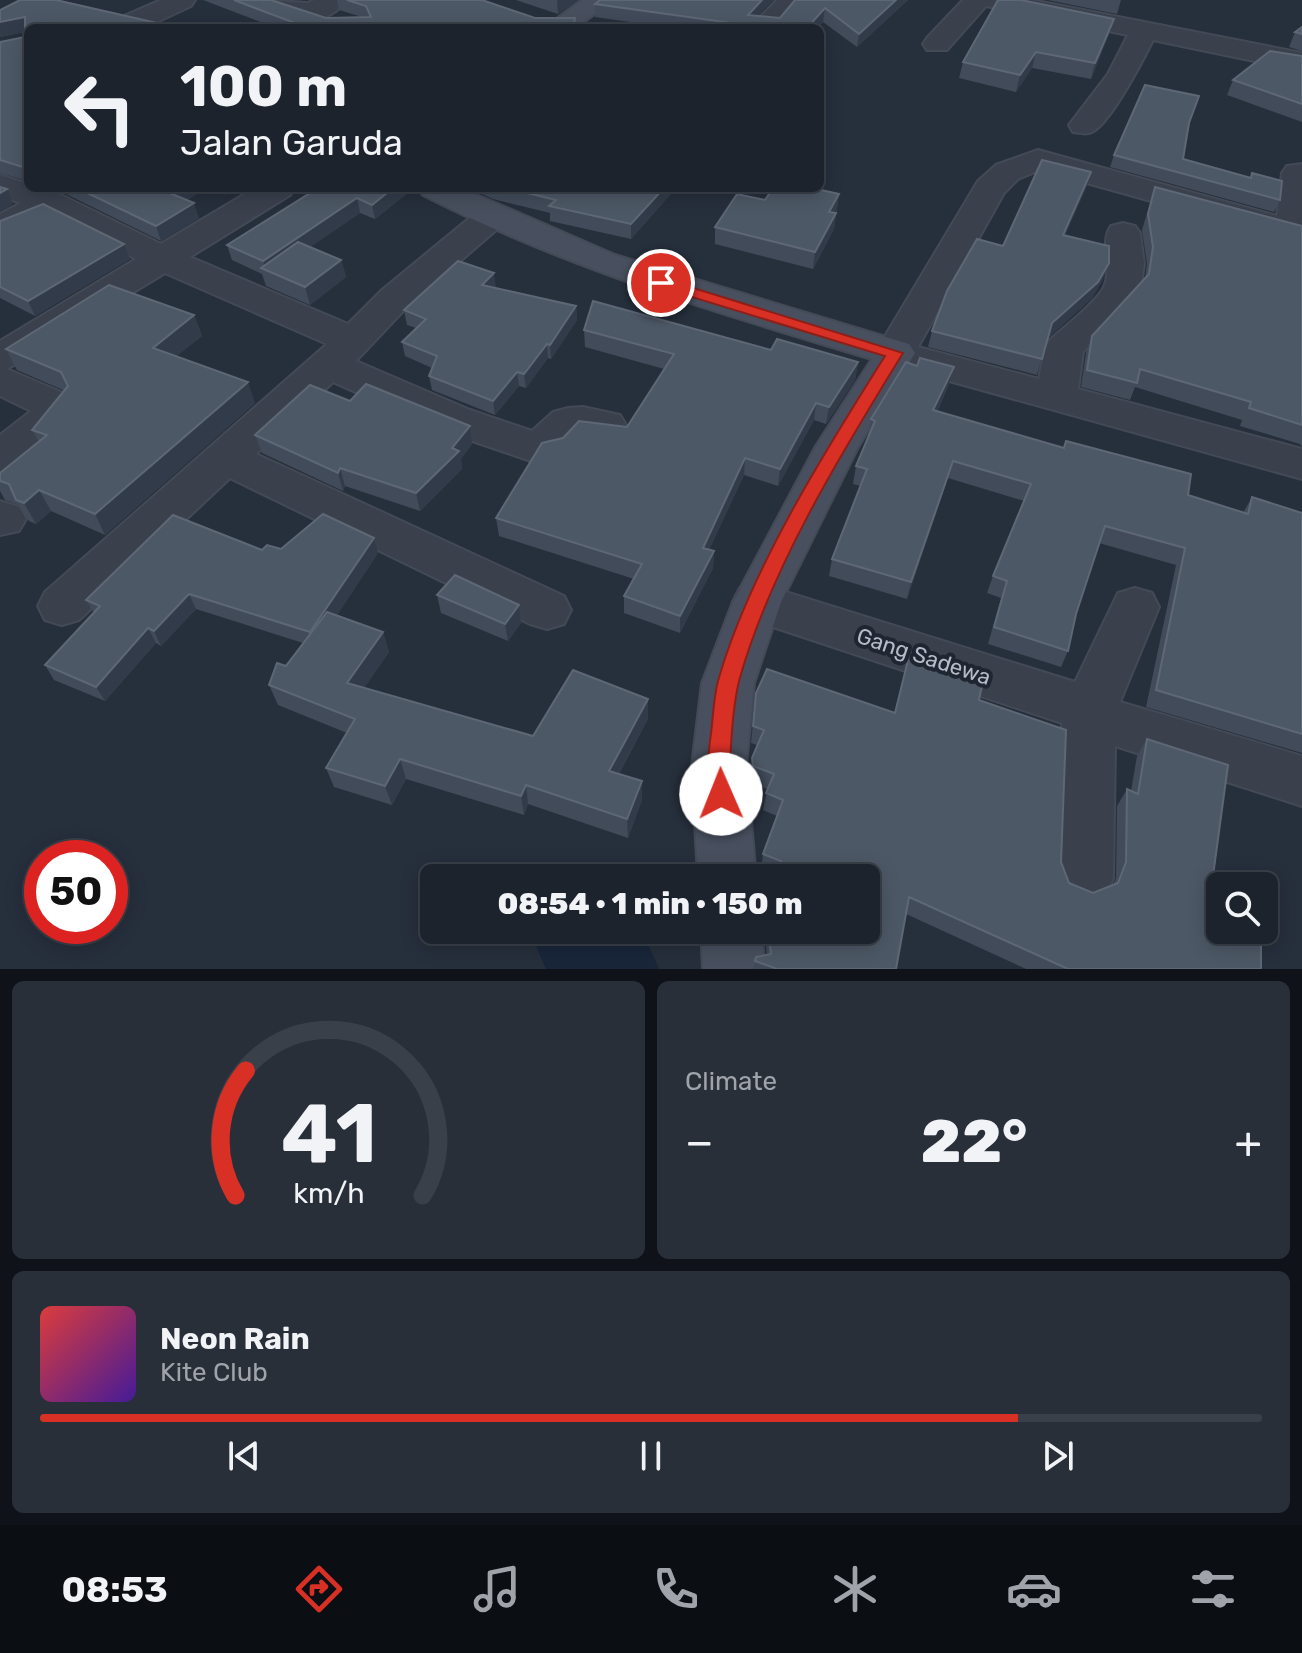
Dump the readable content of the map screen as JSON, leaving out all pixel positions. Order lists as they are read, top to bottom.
{
  "streets": {
    "street": ["Gang Sadewa"]
  },
  "page": {
    "turn": ["100 m", "Jalan Garuda"],
    "limit": "50",
    "trip": "08:54 · 1 min · 150 m",
    "tile": "Climate",
    "heat": ["−", "22°", "+"],
    "song": ["Neon Rain", "Kite Club"],
    "tabs": "08:53",
    "gauge": ["41", "km/h"]
  }
}
